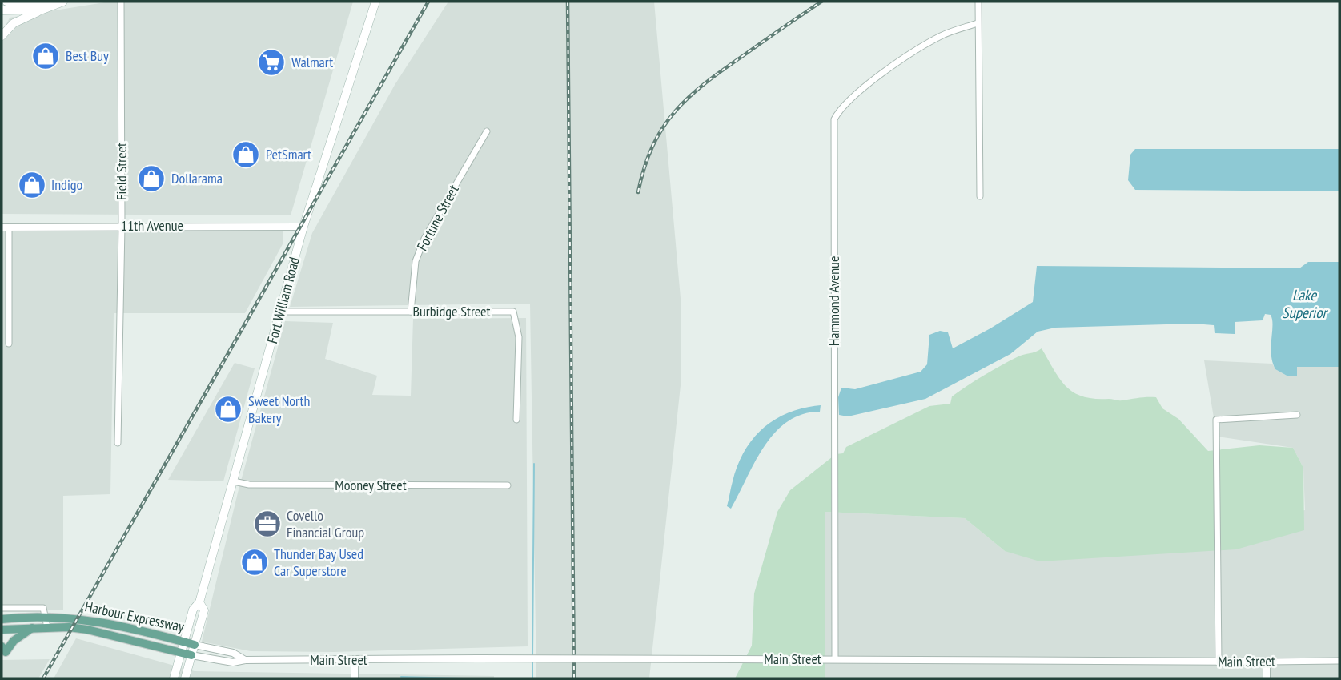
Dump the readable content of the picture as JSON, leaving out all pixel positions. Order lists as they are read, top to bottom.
{
  "streets": {
    "main road": ["Fort William Road", "Harbour Expressway"],
    "street": [
      "Field Street",
      "Fortune Street",
      "11th Avenue",
      "Hammond Avenue",
      "Burbidge Street",
      "Mooney Street",
      "Main Street"
    ]
  },
  "crossings": [
    ["Field Street", "11th Avenue"],
    ["Fortune Street", "Burbidge Street"],
    ["11th Avenue", "Fort William Road"],
    ["Fort William Road", "Burbidge Street"],
    ["Fort William Road", "Mooney Street"],
    ["Fort William Road", "Harbour Expressway"],
    ["Fort William Road", "Main Street"],
    ["Hammond Avenue", "Main Street"],
    ["Harbour Expressway", "Main Street"]
  ],
  "water": ["Lake Superior"],
  "places": {
    "shop": [
      "Best Buy",
      "PetSmart",
      "Dollarama",
      "Indigo",
      "Sweet North Bakery",
      "Thunder Bay Used Car Superstore"
    ],
    "supermarket": ["Walmart"],
    "office": ["Covello Financial Group"]
  }
}
